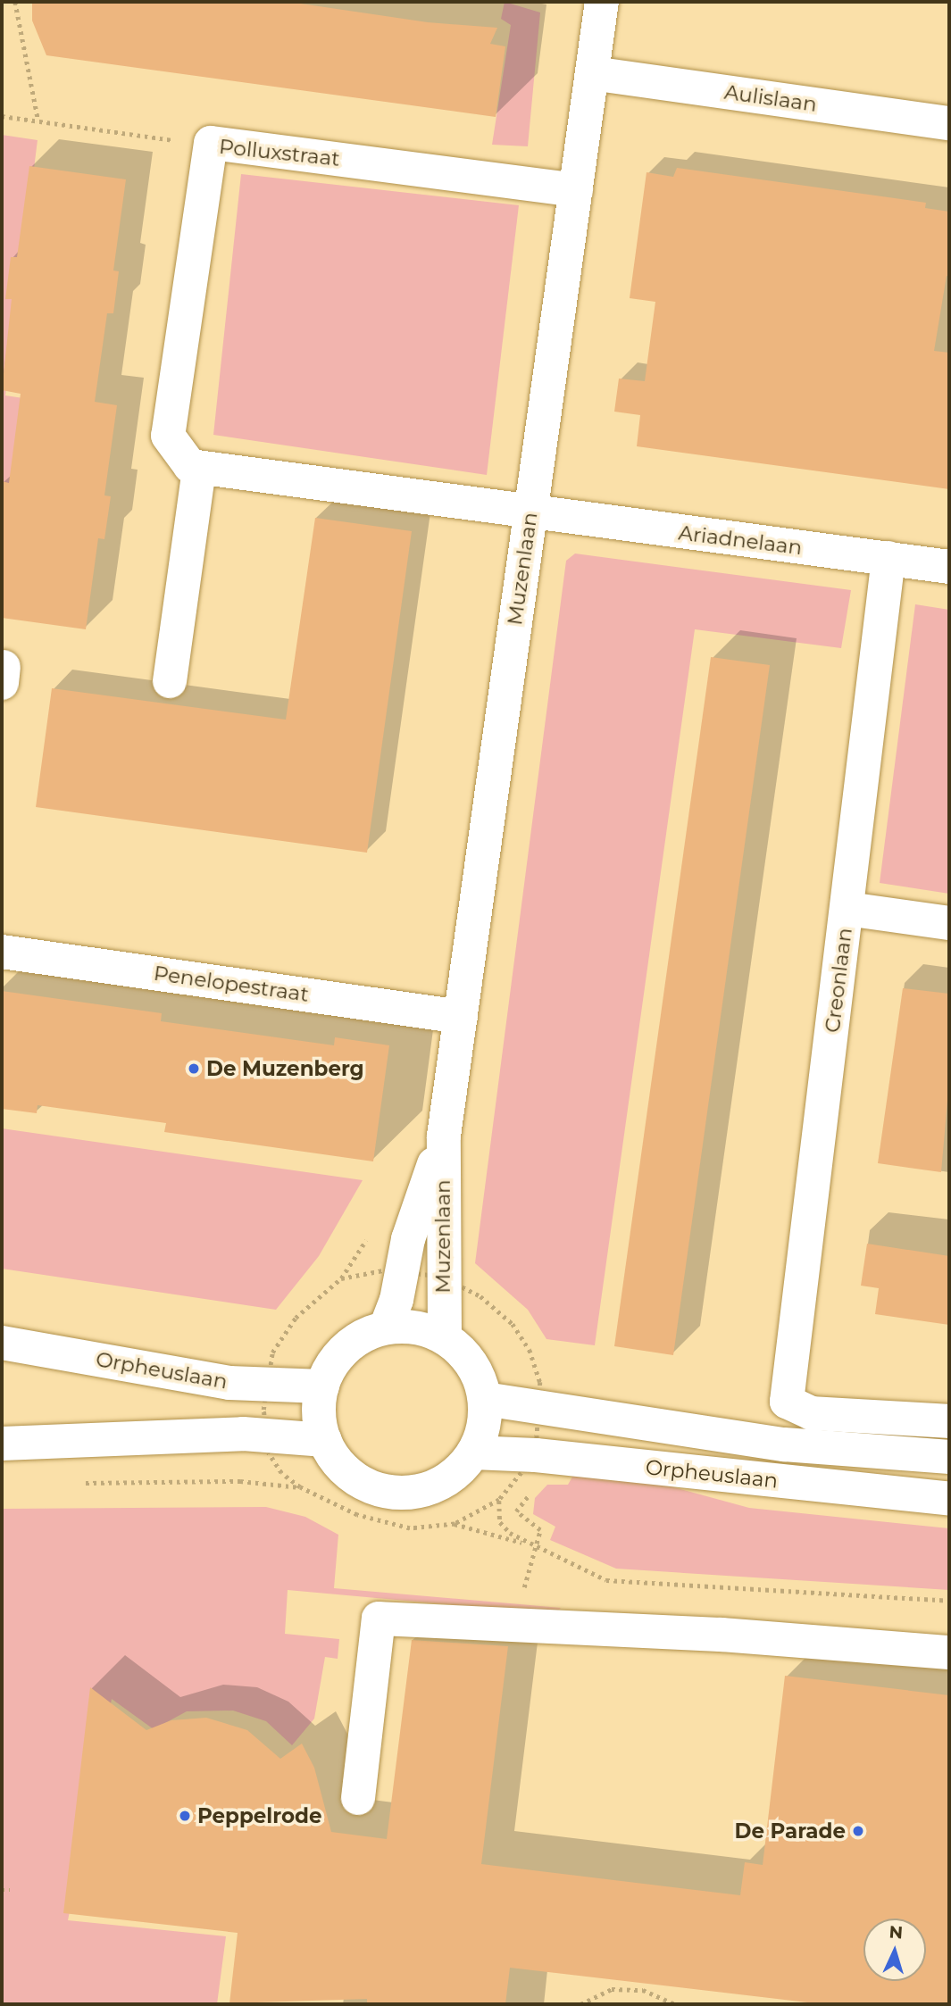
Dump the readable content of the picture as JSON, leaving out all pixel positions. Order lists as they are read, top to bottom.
{
  "streets": {
    "street": [
      "Aulislaan",
      "Polluxstraat",
      "Ariadnelaan",
      "Muzenlaan",
      "Creonlaan",
      "Penelopestraat",
      "Orpheuslaan"
    ]
  },
  "crossings": [
    ["Aulislaan", "Muzenlaan"],
    ["Polluxstraat", "Muzenlaan"],
    ["Ariadnelaan", "Muzenlaan"],
    ["Ariadnelaan", "Creonlaan"],
    ["Muzenlaan", "Penelopestraat"],
    ["Muzenlaan", "Orpheuslaan"]
  ],
  "places": ["De Muzenberg", "Peppelrode", "De Parade"],
  "north": "top"
}
